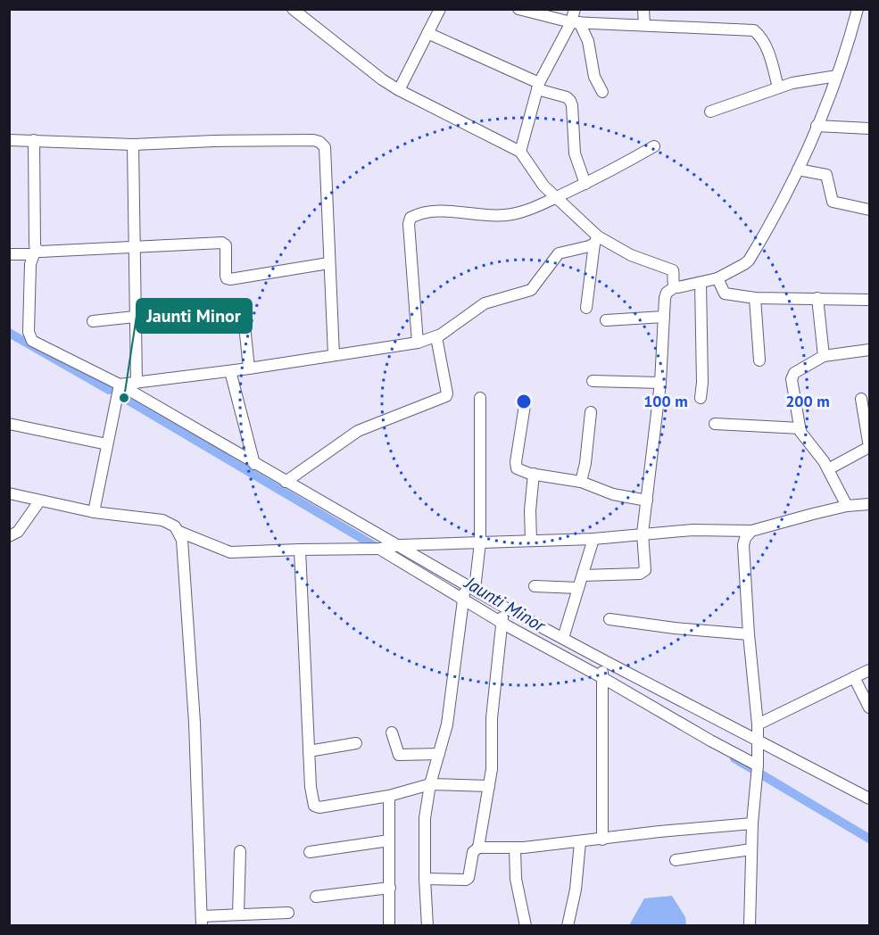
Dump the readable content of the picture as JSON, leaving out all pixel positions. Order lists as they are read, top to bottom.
{
  "water": ["Jaunti Minor"],
  "places": ["Jaunti Minor"],
  "rings": ["100 m", "200 m"]
}
